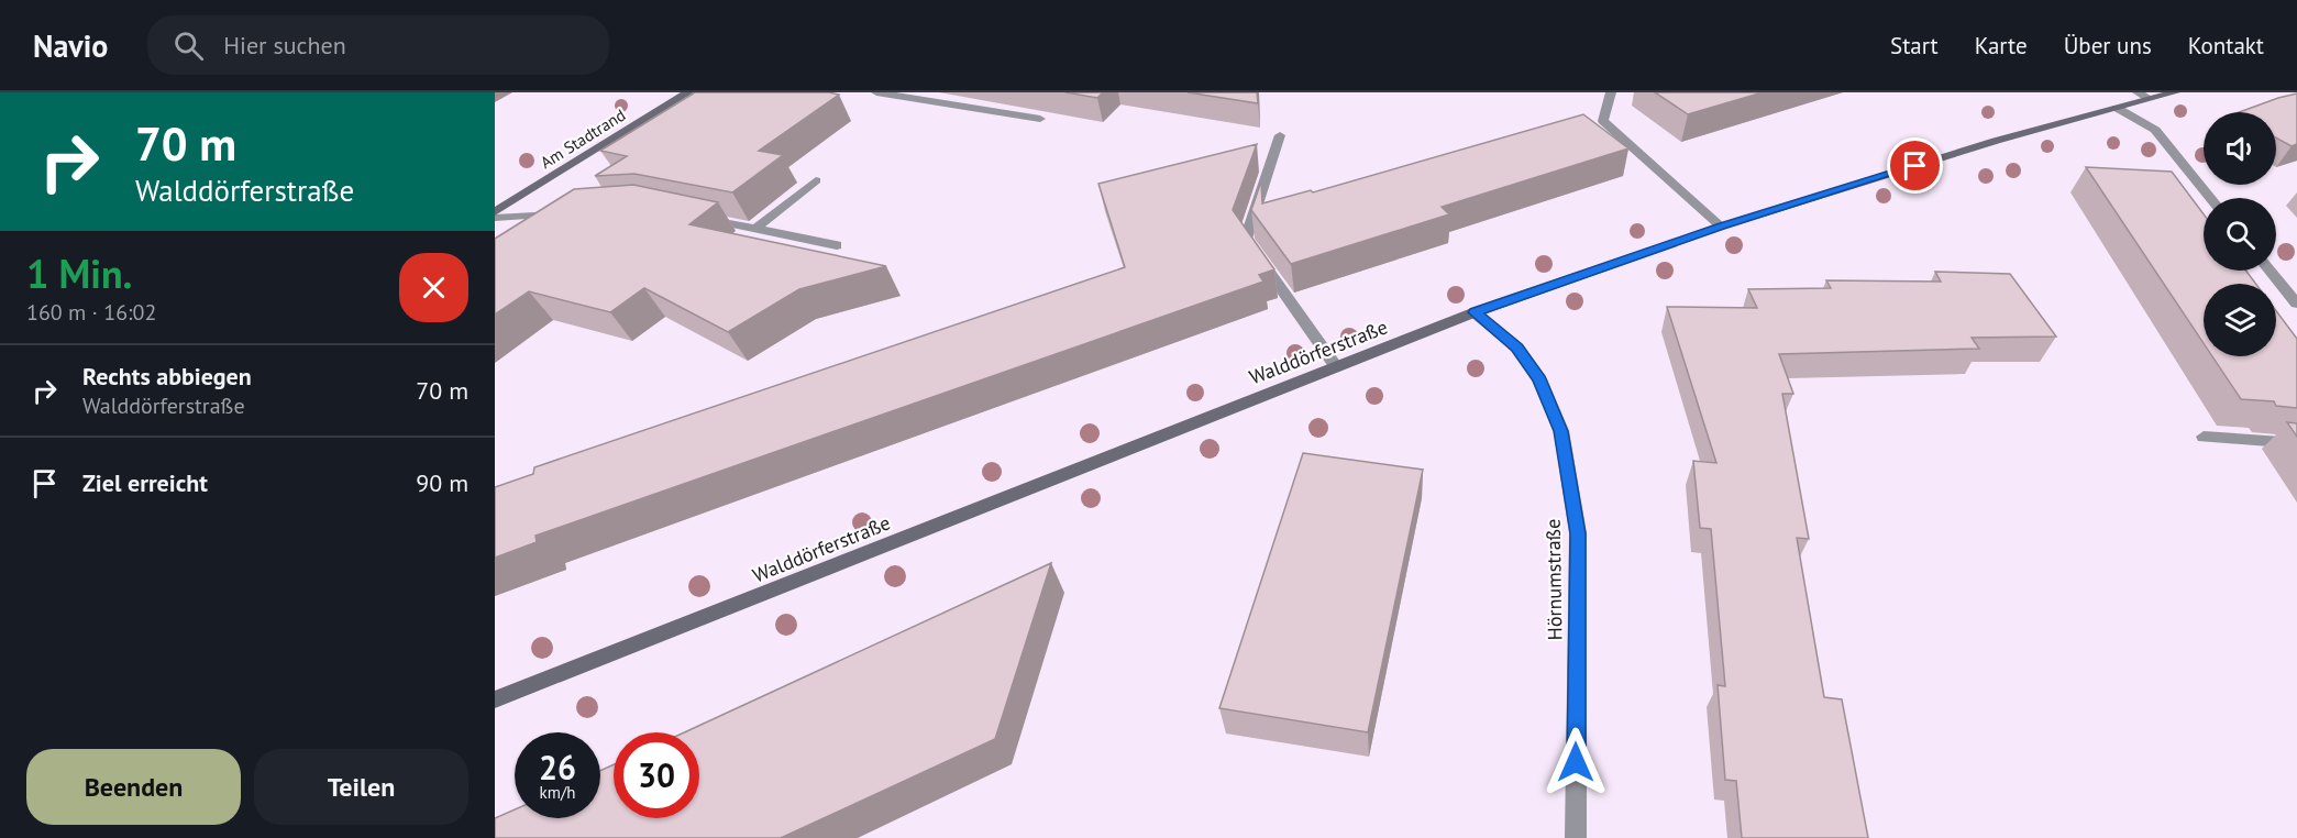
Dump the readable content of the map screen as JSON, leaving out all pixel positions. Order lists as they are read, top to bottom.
{
  "streets": {
    "street": ["Am Stadtrand", "Walddörferstraße", "Hörnumstraße"]
  },
  "crossings": [
    ["Walddörferstraße", "Hörnumstraße"]
  ],
  "page": {
    "header": "Navio",
    "search": "Hier suchen",
    "nav": [
      "Start",
      "Karte",
      "Über uns",
      "Kontakt"
    ],
    "turn": ["70 m", "Walddörferstraße"],
    "heading": ["1 Min.", "160 m · 16:02"],
    "list": [
      {
        "name": "Rechts abbiegen",
        "note": "Walddörferstraße",
        "value": "70 m"
      },
      {
        "name": "Ziel erreicht",
        "value": "90 m"
      }
    ],
    "speed": "26 km/h",
    "limit": "30",
    "buttons": ["Beenden", "Teilen"]
  }
}
